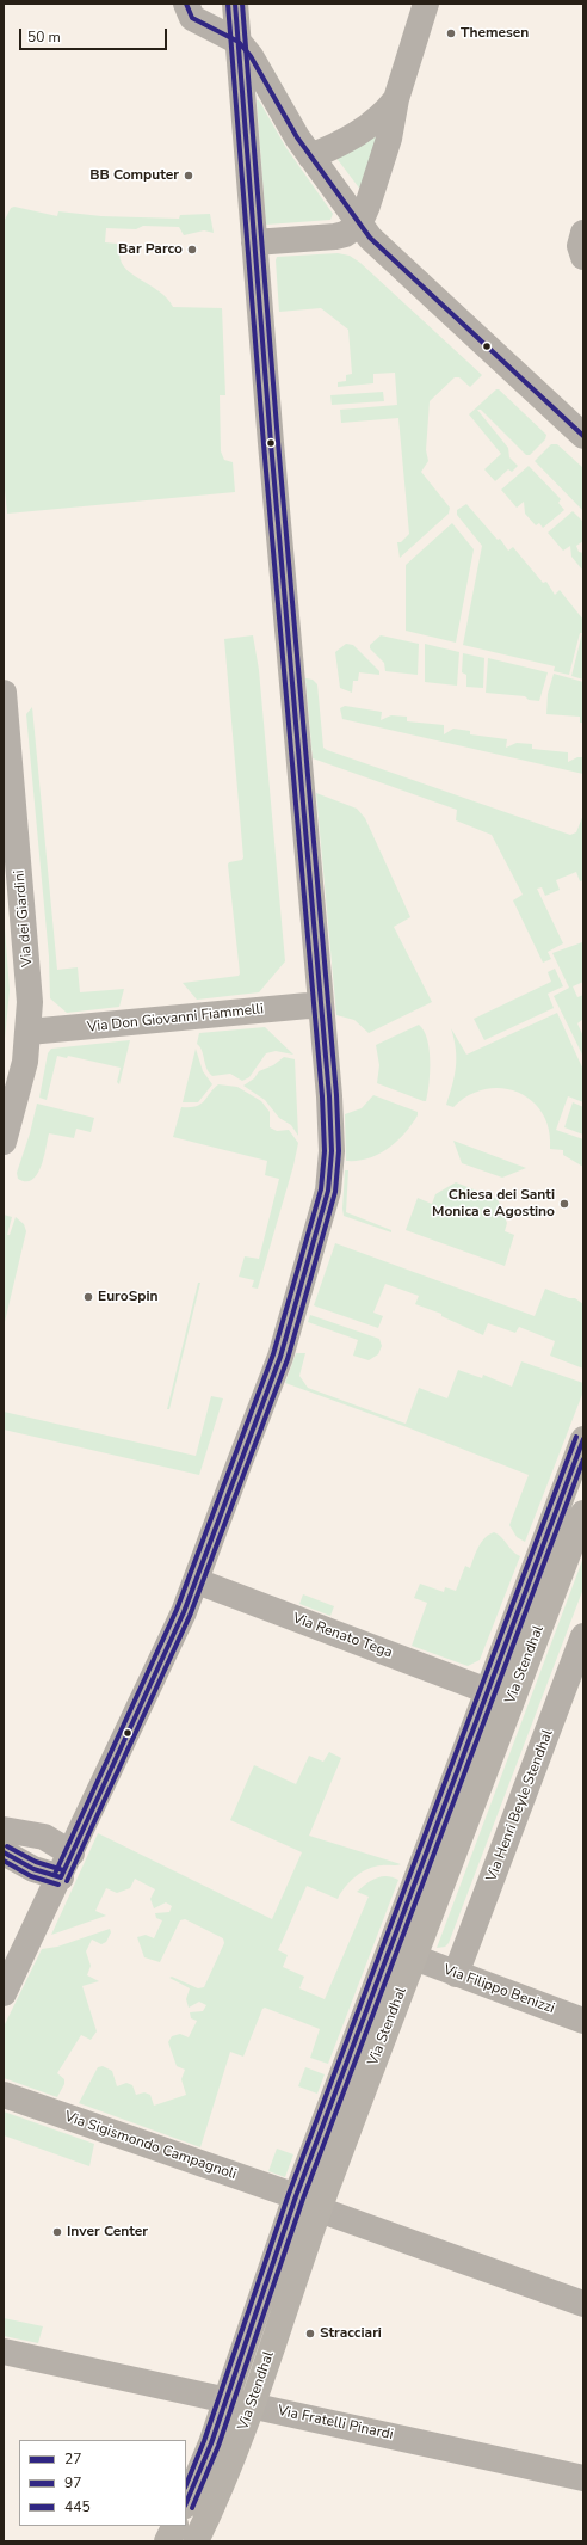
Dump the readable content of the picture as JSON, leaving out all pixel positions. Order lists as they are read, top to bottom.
{
  "streets": {
    "main road": ["Via Stendhal"],
    "street": [
      "Via dei Giardini",
      "Via Don Giovanni Fiammelli",
      "Via Renato Tega",
      "Via Henri Beyle Stendhal",
      "Via Filippo Benizzi",
      "Via Sigismondo Campagnoli",
      "Via Fratelli Pinardi"
    ]
  },
  "crossings": [
    ["Via dei Giardini", "Via Don Giovanni Fiammelli"],
    ["Via Renato Tega", "Via Stendhal"],
    ["Via Stendhal", "Via Filippo Benizzi"],
    ["Via Stendhal", "Via Sigismondo Campagnoli"],
    ["Via Stendhal", "Via Fratelli Pinardi"],
    ["Via Henri Beyle Stendhal", "Via Filippo Benizzi"]
  ],
  "places": [
    "Themesen",
    "BB Computer",
    "Bar Parco",
    "Chiesa dei Santi Monica e Agostino",
    "EuroSpin",
    "Inver Center",
    "Stracciari"
  ],
  "lines": ["transit line 27", "transit line 97", "transit line 445"],
  "legend": ["27", "97", "445"],
  "scale_bar": "50 m"
}
